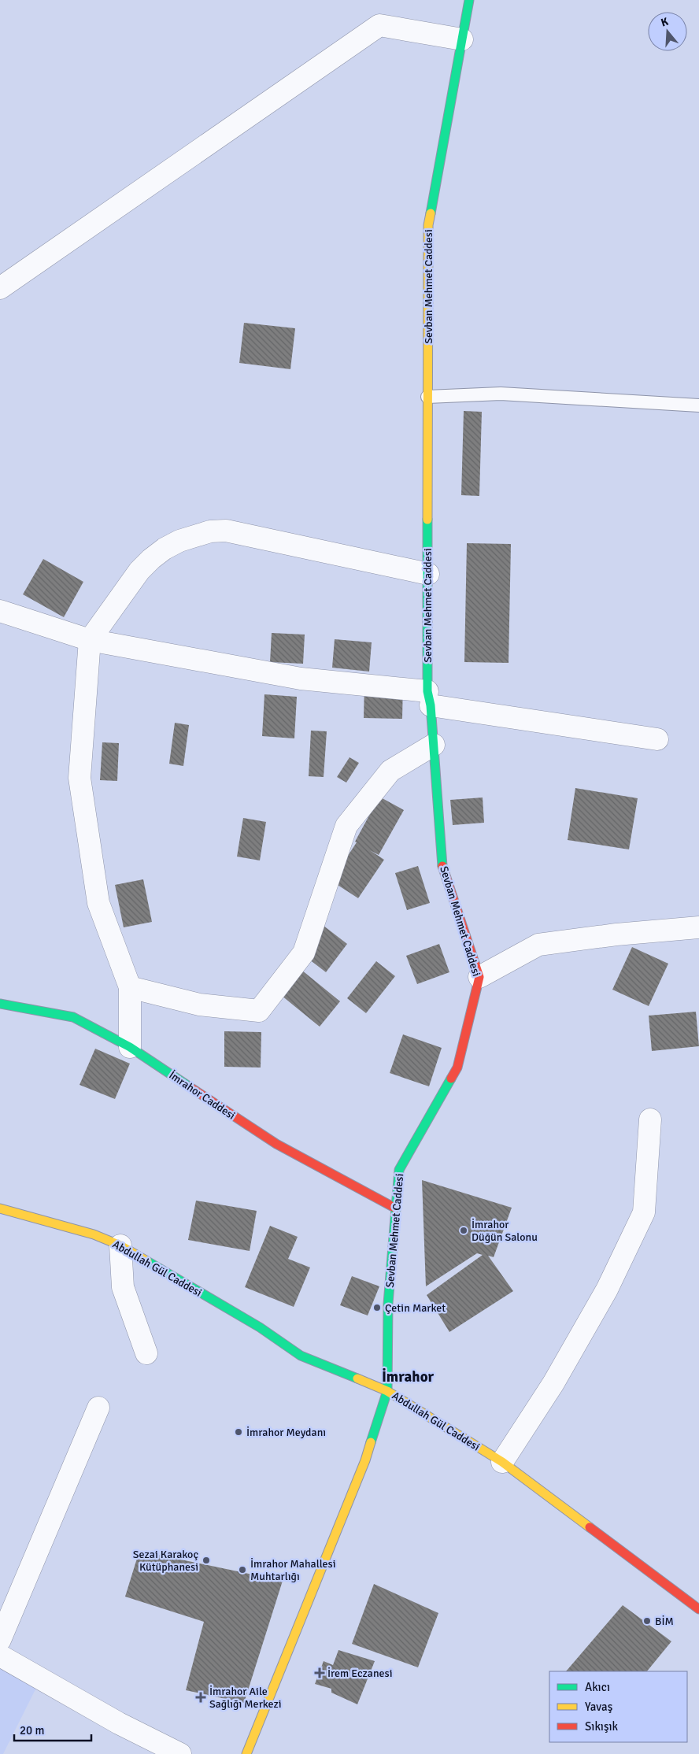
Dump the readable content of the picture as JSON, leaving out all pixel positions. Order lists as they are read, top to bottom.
{
  "streets": {
    "main road": ["Sevban Mehmet Caddesi", "İmrahor Caddesi", "Abdullah Gül Caddesi"]
  },
  "crossings": [
    ["Sevban Mehmet Caddesi", "İmrahor Caddesi"],
    ["Sevban Mehmet Caddesi", "Abdullah Gül Caddesi"]
  ],
  "districts": ["İmrahor"],
  "places": {
    "other": [
      "İmrahor Düğün Salonu",
      "Çetin Market",
      "İmrahor Meydanı",
      "Sezai Karakoç Kütüphanesi",
      "İmrahor Mahallesi Muhtarlığı",
      "BİM"
    ],
    "health": ["İrem Eczanesi", "İmrahor Aile Sağlığı Merkezi"]
  },
  "legend": ["Akıcı", "Yavaş", "Sıkışık"],
  "scale_bar": "20 m",
  "north": "top"
}
